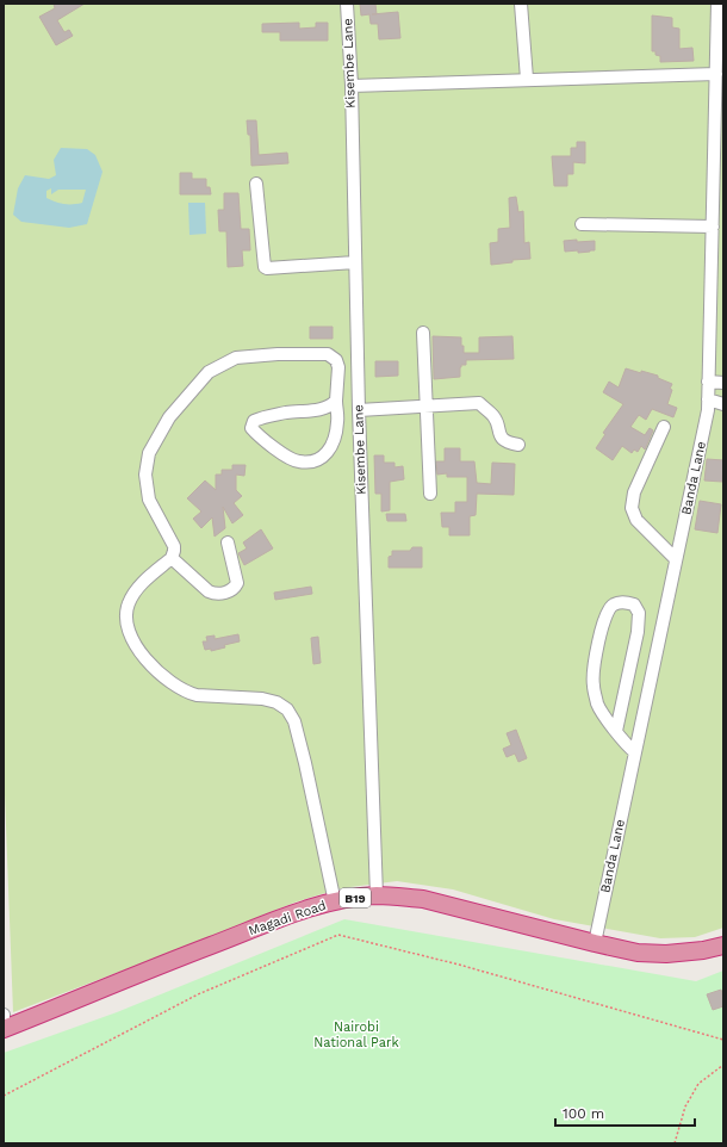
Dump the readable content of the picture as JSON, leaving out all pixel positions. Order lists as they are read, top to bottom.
{
  "streets": {
    "highway": ["B19", "Magadi Road"],
    "street": ["Kisembe Lane", "Banda Lane"]
  },
  "crossings": [
    ["Kisembe Lane", "Magadi Road"],
    ["Banda Lane", "Magadi Road"]
  ],
  "parks": ["Nairobi National Park"],
  "scale_bar": "100 m"
}
